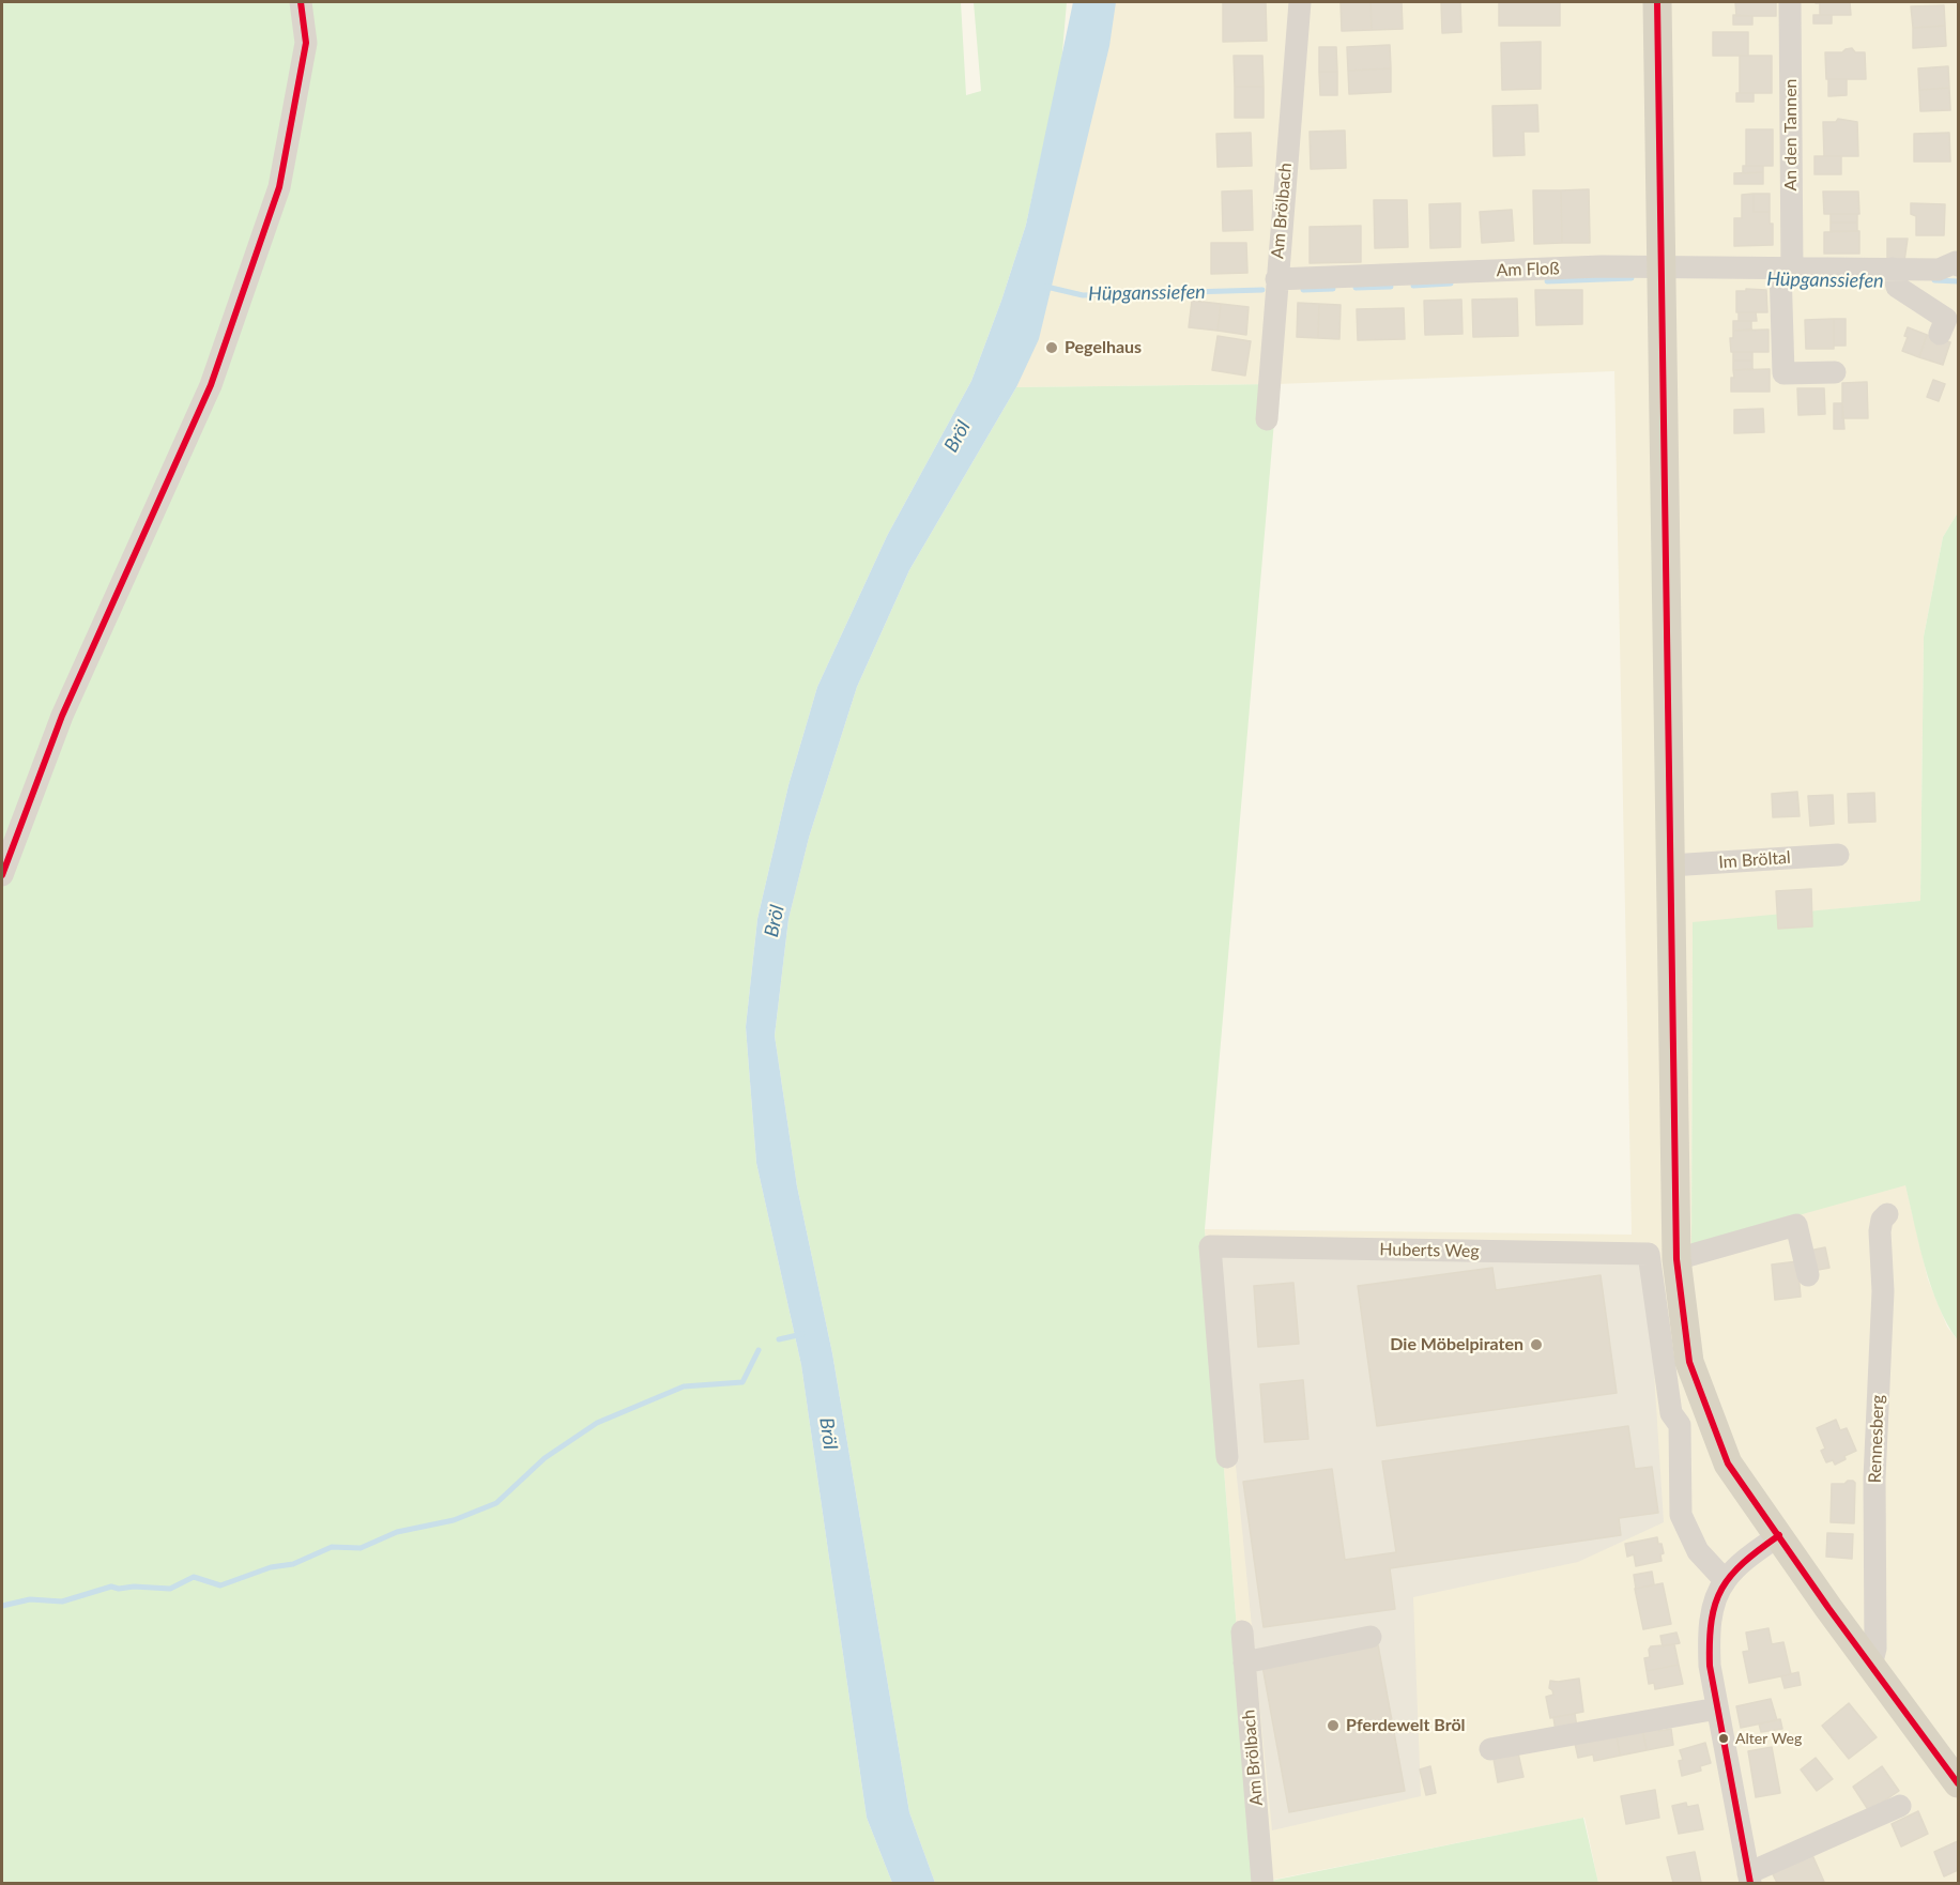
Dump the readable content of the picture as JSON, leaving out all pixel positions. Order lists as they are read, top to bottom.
{
  "streets": {
    "street": [
      "An den Tannen",
      "Am Brölbach",
      "Am Floß",
      "Im Bröltal",
      "Huberts Weg",
      "Rennesberg"
    ]
  },
  "crossings": [
    ["An den Tannen", "Am Floß"],
    ["Am Brölbach", "Am Floß"]
  ],
  "water": ["Hüpganssiefen", "Bröl"],
  "places": [
    "Pegelhaus",
    "Die Möbelpiraten",
    "Pferdewelt Bröl",
    "Alter Weg"
  ]
}
